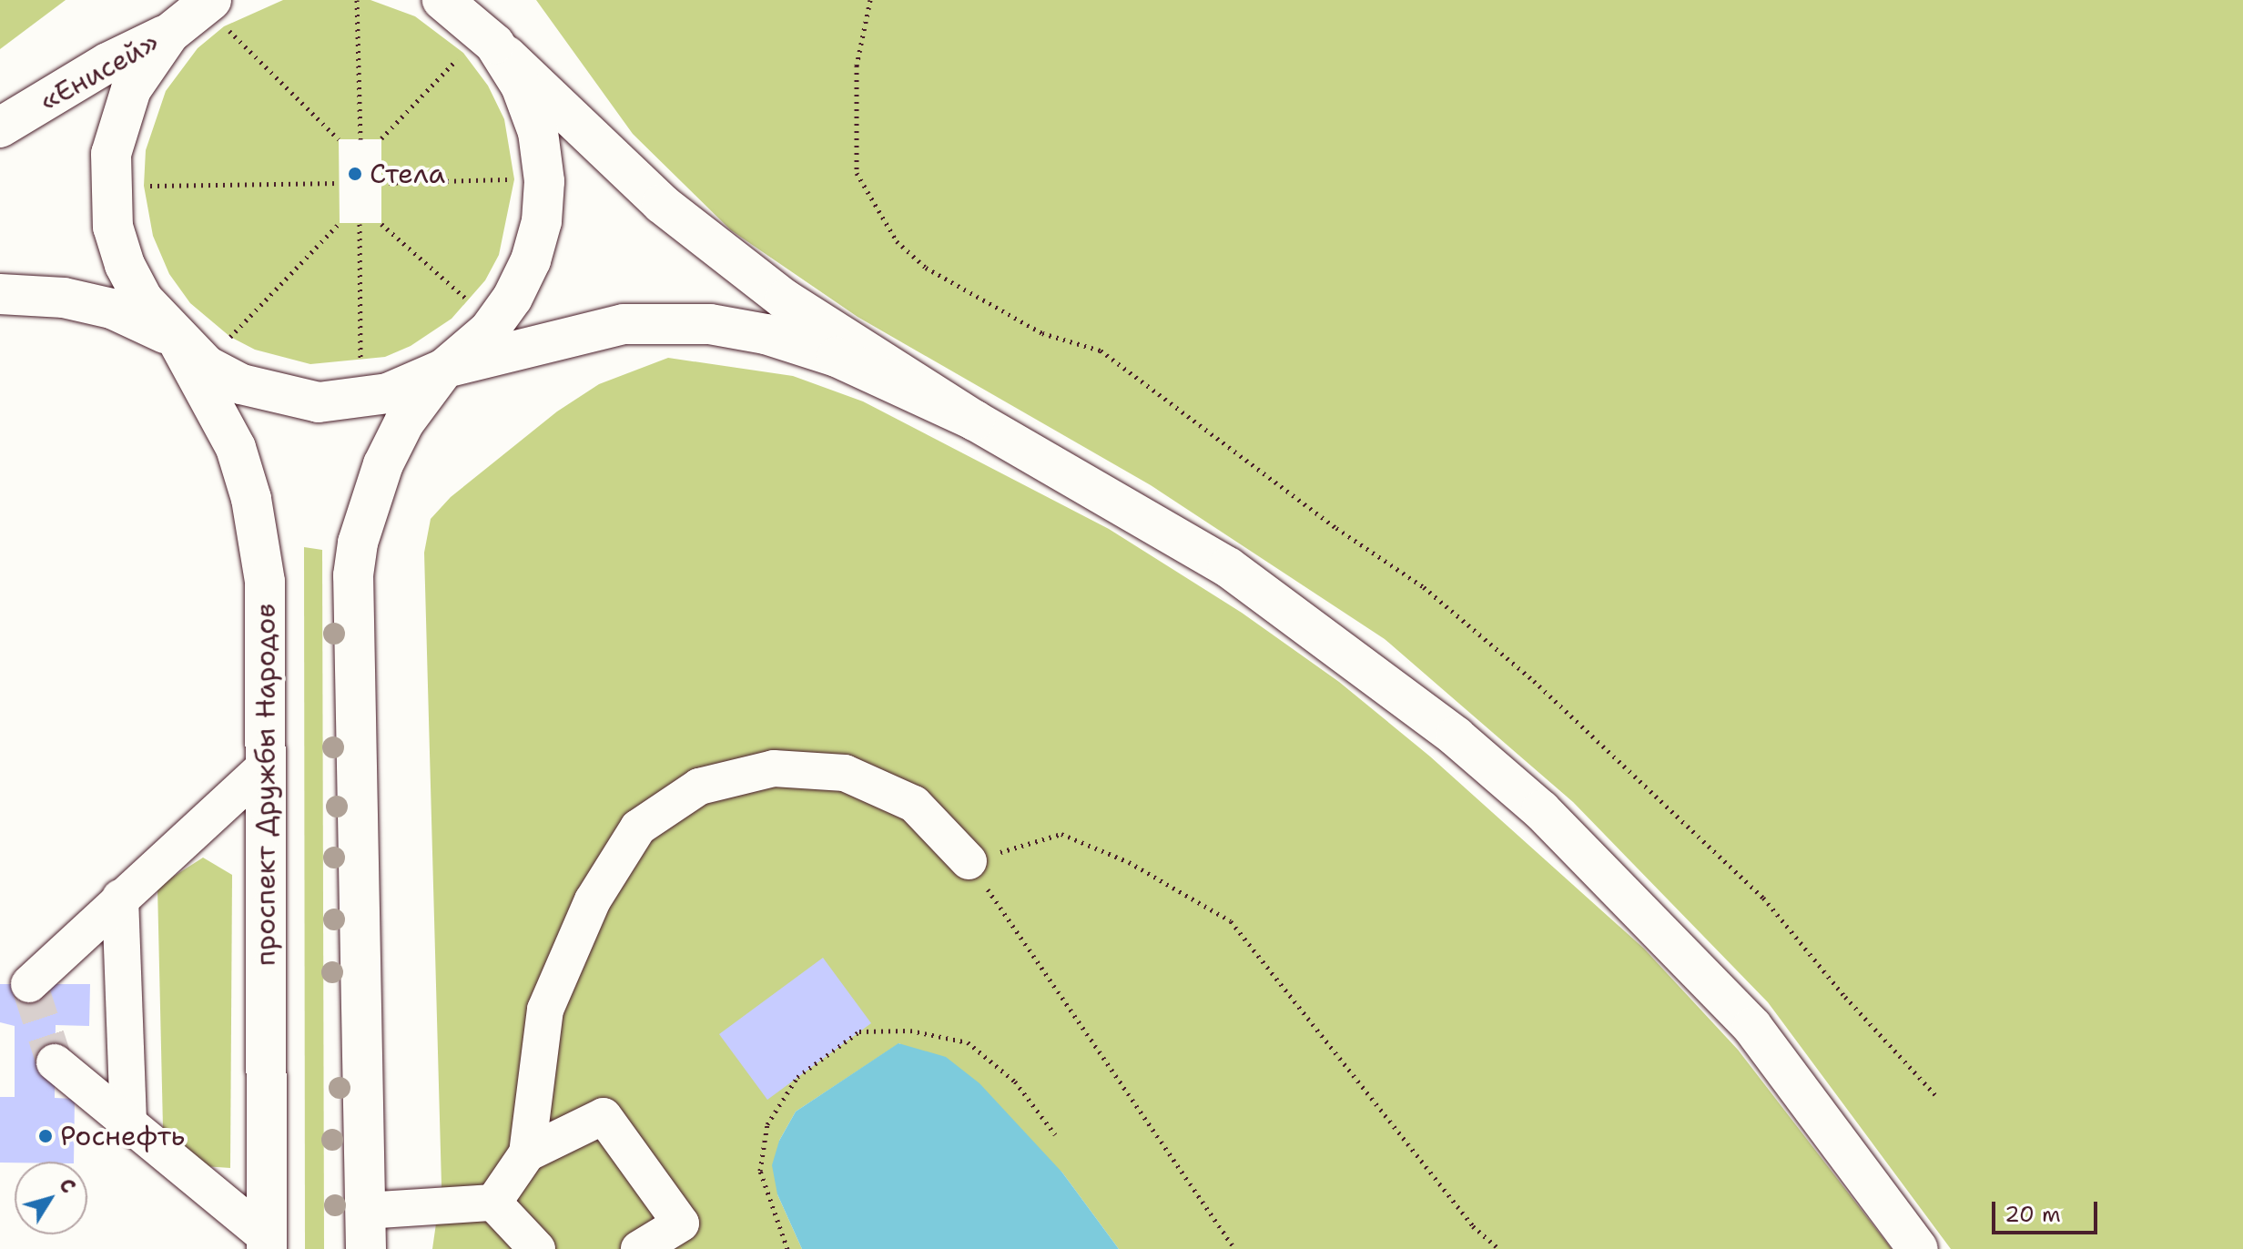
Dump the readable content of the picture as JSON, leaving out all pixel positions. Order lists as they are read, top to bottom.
{
  "streets": {
    "main road": ["«Енисей»", "проспект Дружбы Народов"]
  },
  "crossings": [
    ["«Енисей»", "проспект Дружбы Народов"]
  ],
  "places": ["Стела", "Роснефть"],
  "scale_bar": "20 m",
  "north": "top right"
}
